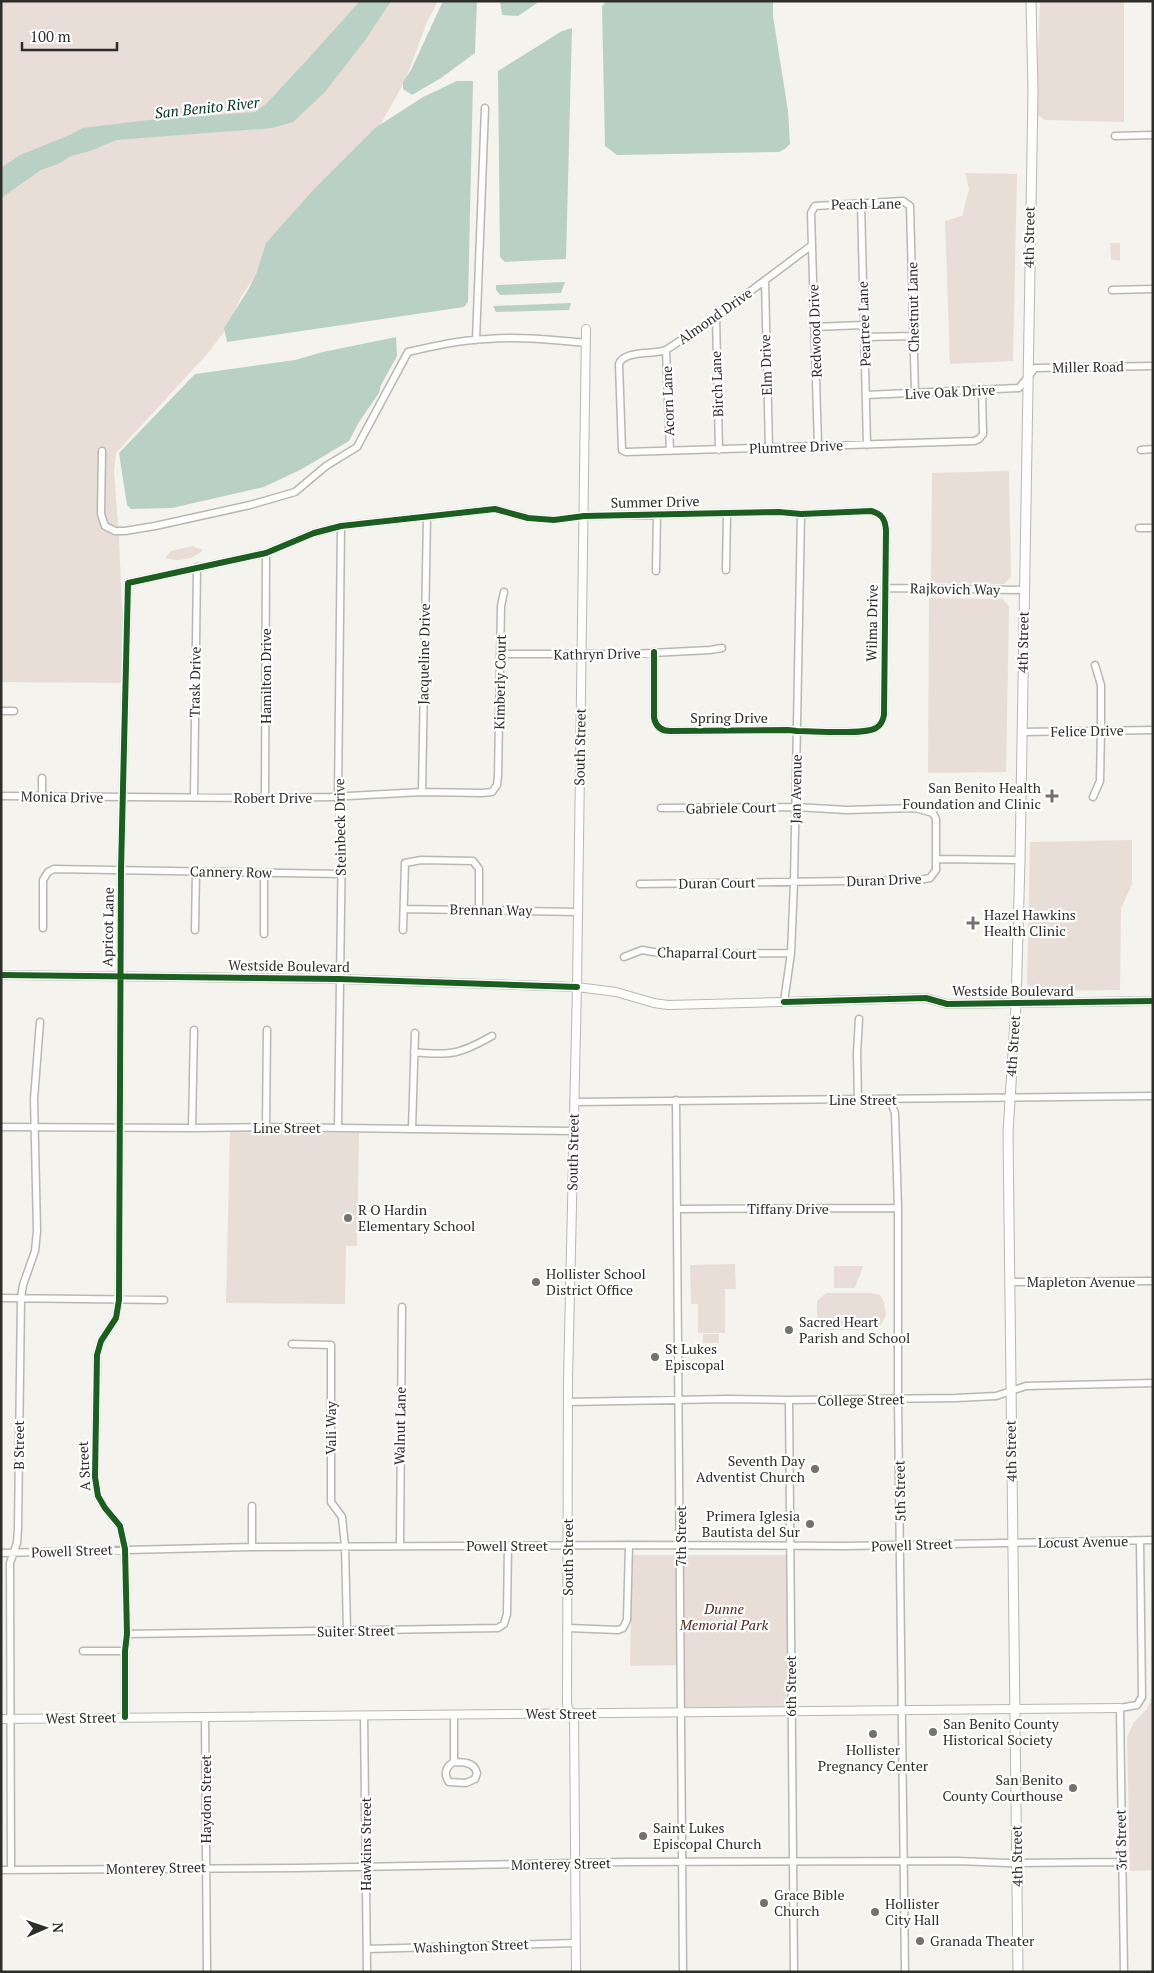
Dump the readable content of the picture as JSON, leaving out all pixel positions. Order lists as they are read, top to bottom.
{
  "streets": {
    "main road": ["4th Street"],
    "street": [
      "Peach Lane",
      "Chestnut Lane",
      "Almond Drive",
      "Peartree Lane",
      "Redwood Drive",
      "Elm Drive",
      "Miller Road",
      "Birch Lane",
      "Live Oak Drive",
      "Acorn Lane",
      "Plumtree Drive",
      "Summer Drive",
      "Rajkovich Way",
      "Wilma Drive",
      "Jacqueline Drive",
      "Kathryn Drive",
      "Hamilton Drive",
      "Trask Drive",
      "Kimberly Court",
      "Spring Drive",
      "Felice Drive",
      "South Street",
      "Jan Avenue",
      "Monica Drive",
      "Robert Drive",
      "Gabriele Court",
      "Steinbeck Drive",
      "Cannery Row",
      "Duran Drive",
      "Duran Court",
      "Brennan Way",
      "Apricot Lane",
      "Chaparral Court",
      "Westside Boulevard",
      "Line Street",
      "Tiffany Drive",
      "Mapleton Avenue",
      "College Street",
      "Walnut Lane",
      "Vali Way",
      "B Street",
      "A Street",
      "5th Street",
      "7th Street",
      "Locust Avenue",
      "Powell Street",
      "Suiter Street",
      "6th Street",
      "West Street",
      "Haydon Street",
      "3rd Street",
      "Hawkins Street",
      "Monterey Street",
      "Washington Street"
    ]
  },
  "crossings": [
    ["Peach Lane", "Chestnut Lane"],
    ["Peach Lane", "Peartree Lane"],
    ["Peach Lane", "Redwood Drive"],
    ["4th Street", "Miller Road"],
    ["4th Street", "Live Oak Drive"],
    ["4th Street", "Rajkovich Way"],
    ["4th Street", "Felice Drive"],
    ["4th Street", "Duran Drive"],
    ["4th Street", "Westside Boulevard"],
    ["4th Street", "Line Street"],
    ["4th Street", "Mapleton Avenue"],
    ["4th Street", "College Street"],
    ["4th Street", "Locust Avenue"],
    ["4th Street", "Powell Street"],
    ["4th Street", "West Street"],
    ["4th Street", "Monterey Street"],
    ["Chestnut Lane", "Live Oak Drive"],
    ["Almond Drive", "Redwood Drive"],
    ["Almond Drive", "Elm Drive"],
    ["Almond Drive", "Birch Lane"],
    ["Almond Drive", "Acorn Lane"],
    ["Almond Drive", "Plumtree Drive"],
    ["Peartree Lane", "Live Oak Drive"],
    ["Peartree Lane", "Plumtree Drive"],
    ["Redwood Drive", "Plumtree Drive"],
    ["Elm Drive", "Plumtree Drive"],
    ["Miller Road", "Live Oak Drive"],
    ["Birch Lane", "Plumtree Drive"],
    ["Live Oak Drive", "Plumtree Drive"],
    ["Acorn Lane", "Plumtree Drive"],
    ["Summer Drive", "Wilma Drive"],
    ["Summer Drive", "Jacqueline Drive"],
    ["Summer Drive", "Hamilton Drive"],
    ["Summer Drive", "Trask Drive"],
    ["Summer Drive", "South Street"],
    ["Summer Drive", "Jan Avenue"],
    ["Summer Drive", "Steinbeck Drive"],
    ["Summer Drive", "Apricot Lane"],
    ["Rajkovich Way", "Wilma Drive"],
    ["Wilma Drive", "Spring Drive"],
    ["Jacqueline Drive", "Robert Drive"],
    ["Kathryn Drive", "Kimberly Court"],
    ["Kathryn Drive", "Spring Drive"],
    ["Kathryn Drive", "South Street"],
    ["Hamilton Drive", "Robert Drive"],
    ["Trask Drive", "Robert Drive"],
    ["Kimberly Court", "Robert Drive"],
    ["Spring Drive", "Jan Avenue"],
    ["South Street", "Brennan Way"],
    ["South Street", "Westside Boulevard"],
    ["South Street", "Line Street"],
    ["South Street", "College Street"],
    ["South Street", "Powell Street"],
    ["South Street", "West Street"],
    ["South Street", "Monterey Street"],
    ["South Street", "Washington Street"],
    ["Jan Avenue", "Gabriele Court"],
    ["Jan Avenue", "Duran Drive"],
    ["Jan Avenue", "Duran Court"],
    ["Jan Avenue", "Chaparral Court"],
    ["Jan Avenue", "Westside Boulevard"],
    ["Monica Drive", "Robert Drive"],
    ["Monica Drive", "Apricot Lane"],
    ["Robert Drive", "Steinbeck Drive"],
    ["Robert Drive", "Apricot Lane"],
    ["Gabriele Court", "Duran Drive"],
    ["Steinbeck Drive", "Cannery Row"],
    ["Steinbeck Drive", "Westside Boulevard"],
    ["Steinbeck Drive", "Line Street"],
    ["Cannery Row", "Apricot Lane"],
    ["Duran Drive", "Duran Court"],
    ["Apricot Lane", "Westside Boulevard"],
    ["Apricot Lane", "Line Street"],
    ["Apricot Lane", "A Street"],
    ["Line Street", "B Street"],
    ["Line Street", "5th Street"],
    ["Line Street", "7th Street"],
    ["Tiffany Drive", "5th Street"],
    ["Tiffany Drive", "7th Street"],
    ["College Street", "5th Street"],
    ["College Street", "7th Street"],
    ["College Street", "6th Street"],
    ["Walnut Lane", "Powell Street"],
    ["Vali Way", "Powell Street"],
    ["B Street", "Powell Street"],
    ["B Street", "West Street"],
    ["B Street", "Monterey Street"],
    ["A Street", "Powell Street"],
    ["A Street", "Suiter Street"],
    ["A Street", "West Street"],
    ["5th Street", "Powell Street"],
    ["5th Street", "West Street"],
    ["5th Street", "Monterey Street"],
    ["7th Street", "Powell Street"],
    ["7th Street", "West Street"],
    ["7th Street", "Monterey Street"],
    ["Locust Avenue", "Powell Street"],
    ["Powell Street", "Suiter Street"],
    ["Powell Street", "6th Street"],
    ["6th Street", "West Street"],
    ["6th Street", "Monterey Street"],
    ["West Street", "Haydon Street"],
    ["West Street", "3rd Street"],
    ["West Street", "Hawkins Street"],
    ["Haydon Street", "Monterey Street"],
    ["3rd Street", "Monterey Street"],
    ["Hawkins Street", "Monterey Street"],
    ["Hawkins Street", "Washington Street"]
  ],
  "water": ["San Benito River"],
  "parks": ["Dunne Memorial Park"],
  "places": {
    "health": ["San Benito Health Foundation and Clinic", "Hazel Hawkins Health Clinic"],
    "other": [
      "R O Hardin Elementary School",
      "Hollister School District Office",
      "Sacred Heart Parish and School",
      "St Lukes Episcopal",
      "Seventh Day Adventist Church",
      "Primera Iglesia Bautista del Sur",
      "San Benito County Historical Society",
      "Hollister Pregnancy Center",
      "San Benito County Courthouse",
      "Saint Lukes Episcopal Church",
      "Grace Bible Church",
      "Hollister City Hall",
      "Granada Theater"
    ]
  },
  "scale_bar": "100 m",
  "north": "right"
}
